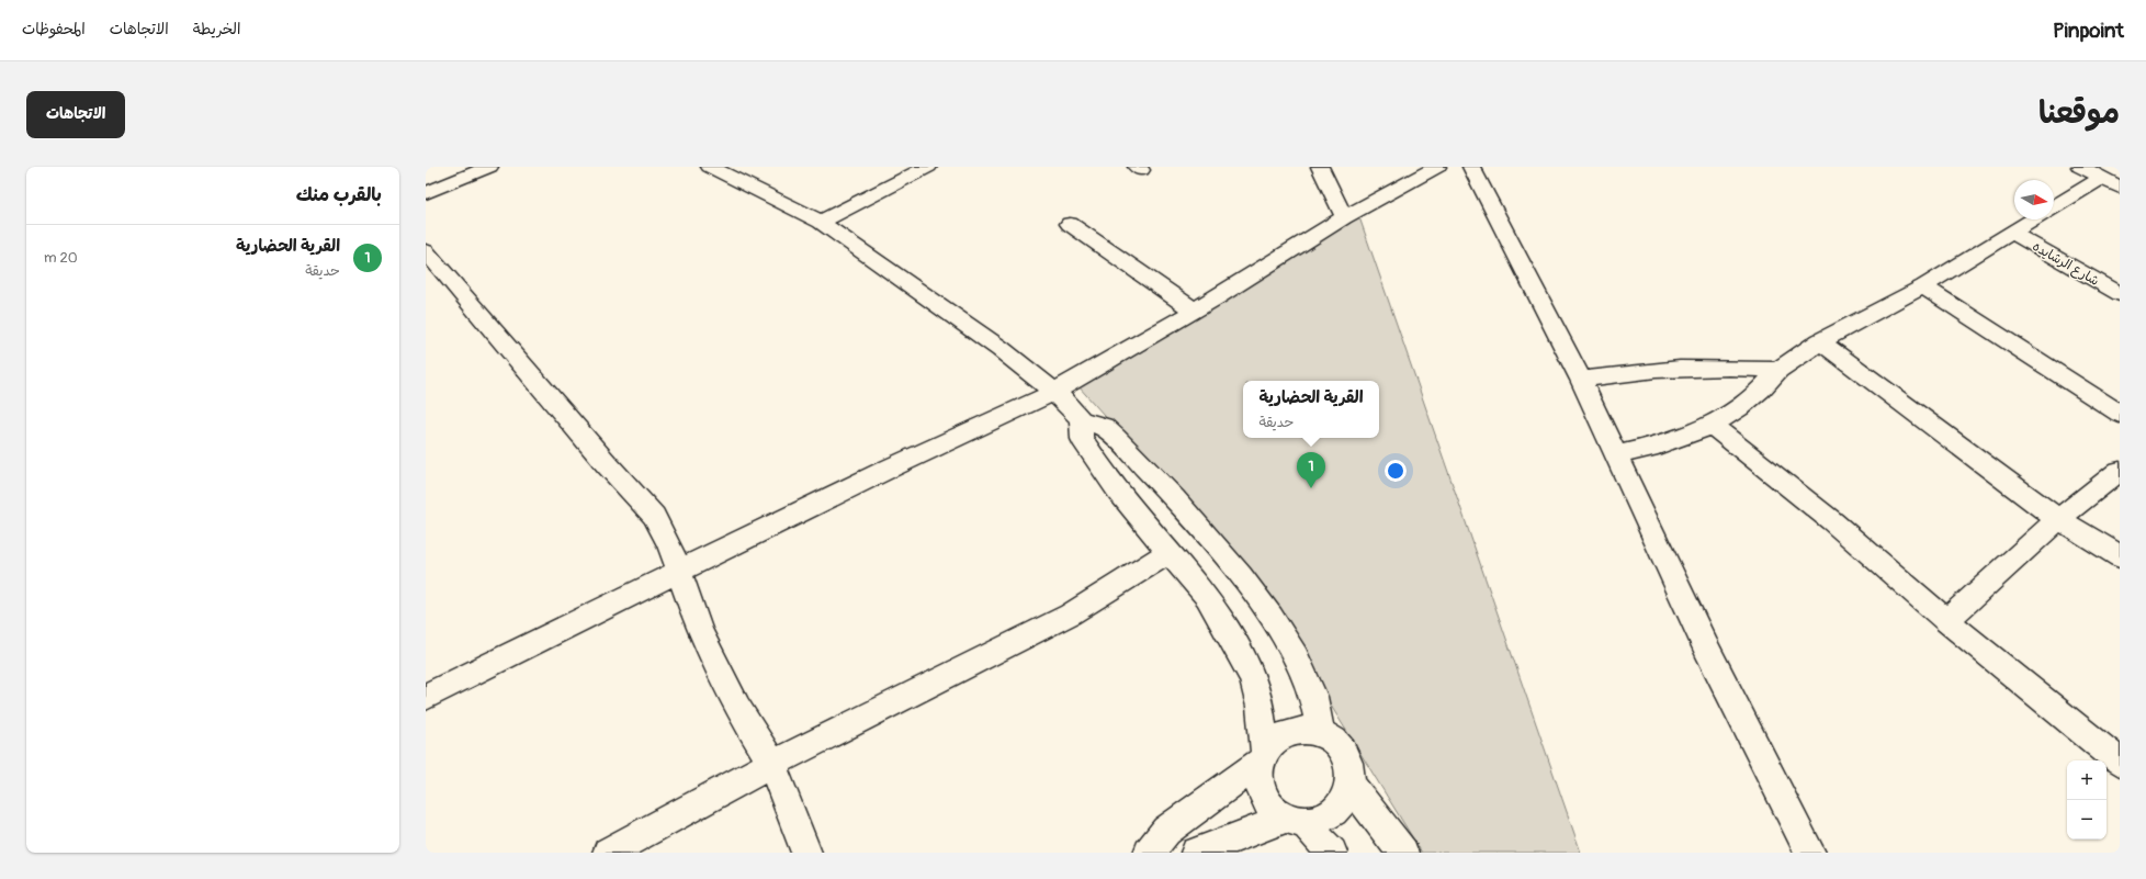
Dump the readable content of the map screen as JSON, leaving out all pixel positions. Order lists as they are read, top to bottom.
{
  "streets": {
    "street": ["شارع الرشايده"]
  },
  "north": "right",
  "page": {
    "header": "Pinpoint",
    "nav": ["الخريطة", "الاتجاهات", "المحفوظات"],
    "title": "موقعنا",
    "buttons": "الاتجاهات",
    "heading": "بالقرب منك",
    "list": [
      {
        "mark": "1",
        "name": "القرية الحضارية",
        "note": "حديقة",
        "value": "20 m"
      }
    ],
    "popup": ["القرية الحضارية", "حديقة"],
    "pins": "1",
    "map_buttons": ["+", "−"]
  }
}
